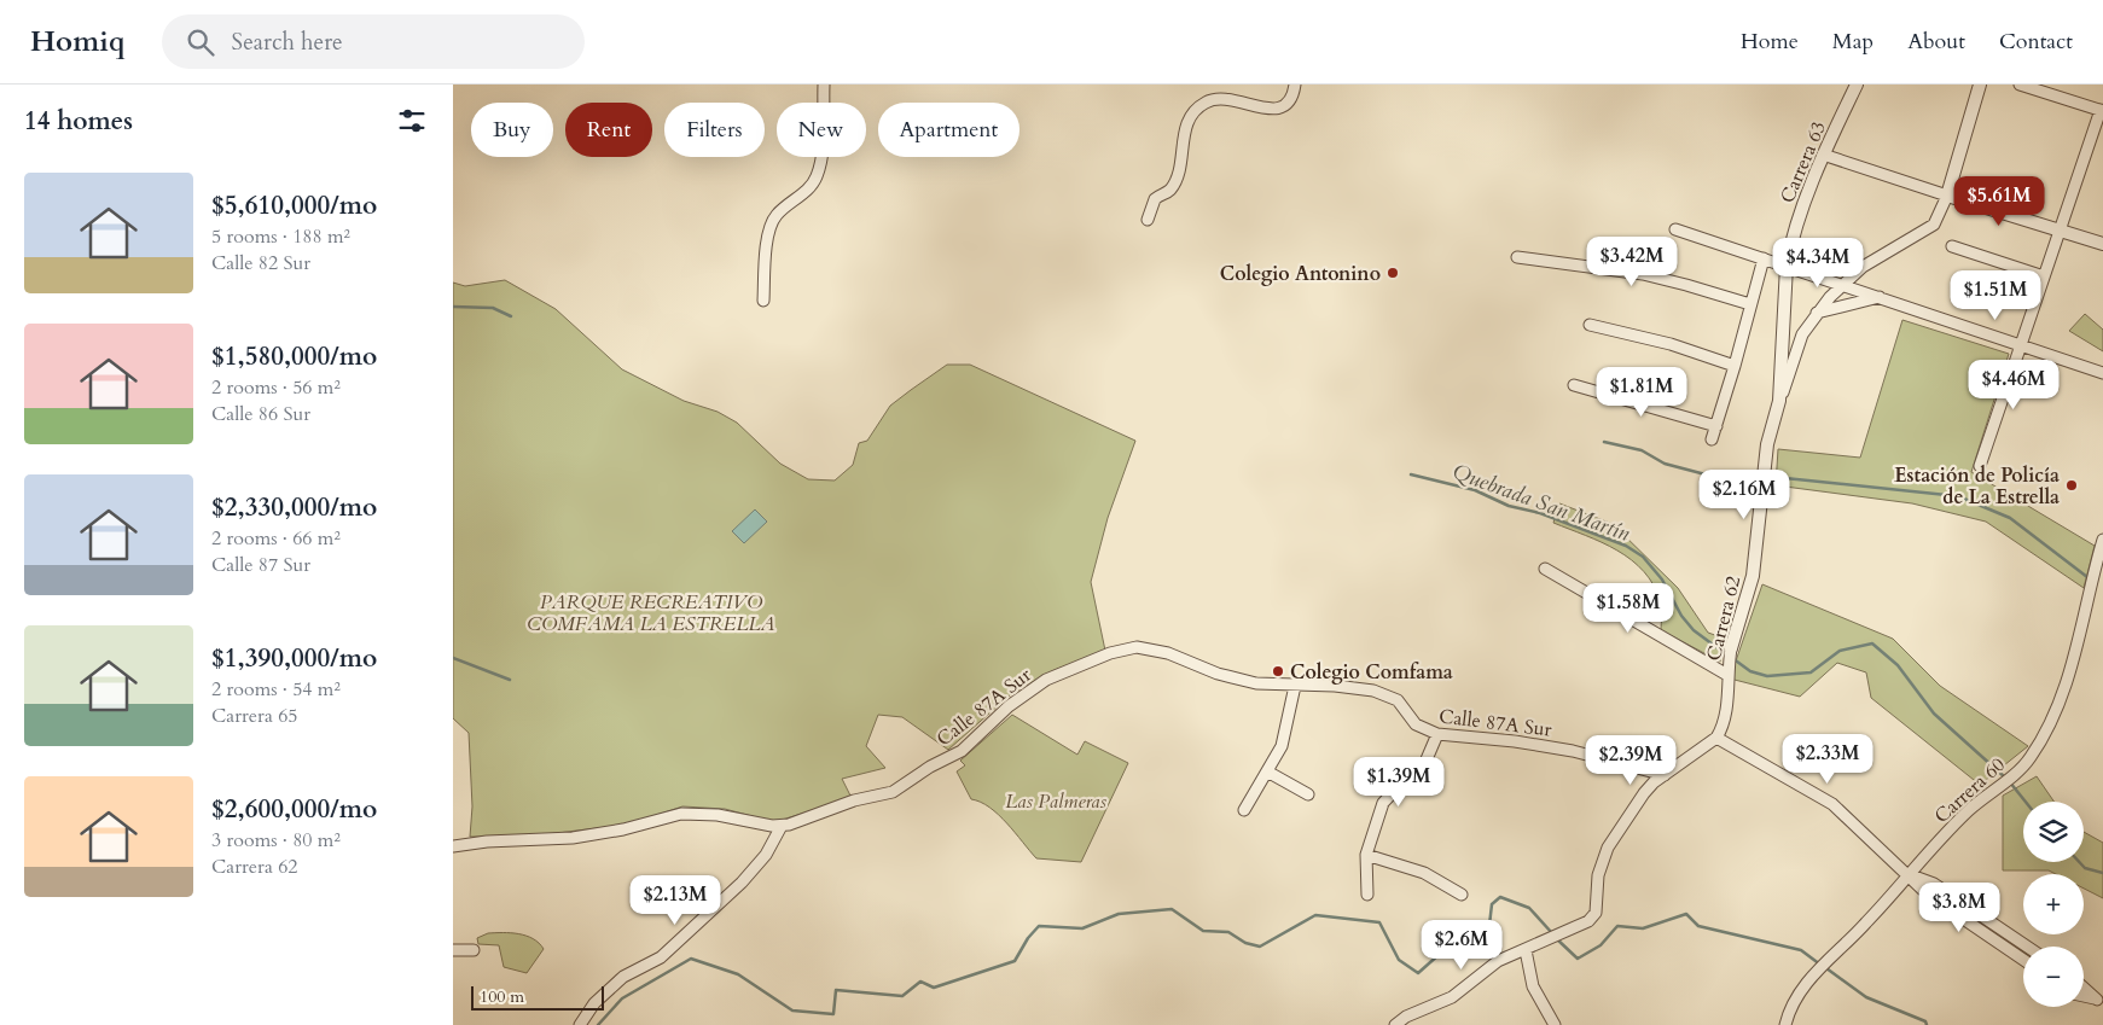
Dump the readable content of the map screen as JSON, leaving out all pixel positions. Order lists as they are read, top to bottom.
{
  "streets": {
    "street": [
      "Carrera 63",
      "Carrera 62",
      "Calle 87A Sur",
      "Carrera 60"
    ]
  },
  "crossings": [
    ["Carrera 63", "Carrera 62"]
  ],
  "water": ["Quebrada San Martín"],
  "parks": ["PARQUE RECREATIVO COMFAMA LA ESTRELLA", "Las Palmeras"],
  "places": ["Colegio Antonino", "Estación de Policía de La Estrella", "Colegio Comfama"],
  "scale_bar": "100 m",
  "page": {
    "header": "Homiq",
    "search": "Search here",
    "nav": [
      "Home",
      "Map",
      "About",
      "Contact"
    ],
    "heading": "14 homes",
    "chip": [
      "Buy",
      "Rent",
      "Filters",
      "New",
      "Apartment"
    ],
    "list": [
      {
        "name": "$5,610,000/mo",
        "note": "5 rooms · 188 m² · Calle 82 Sur"
      },
      {
        "name": "$1,580,000/mo",
        "note": "2 rooms · 56 m² · Calle 86 Sur"
      },
      {
        "name": "$2,330,000/mo",
        "note": "2 rooms · 66 m² · Calle 87 Sur"
      },
      {
        "name": "$1,390,000/mo",
        "note": "2 rooms · 54 m² · Carrera 65"
      },
      {
        "name": "$2,600,000/mo",
        "note": "3 rooms · 80 m² · Carrera 62"
      }
    ],
    "price": [
      "$5.61M",
      "$3.42M",
      "$4.34M",
      "$1.51M",
      "$4.46M",
      "$1.81M",
      "$2.16M",
      "$1.58M",
      "$2.33M",
      "$2.39M",
      "$1.39M",
      "$2.13M",
      "$3.8M",
      "$2.6M"
    ],
    "map_buttons": ["+", "−"],
    "scale": "100 m"
  }
}
